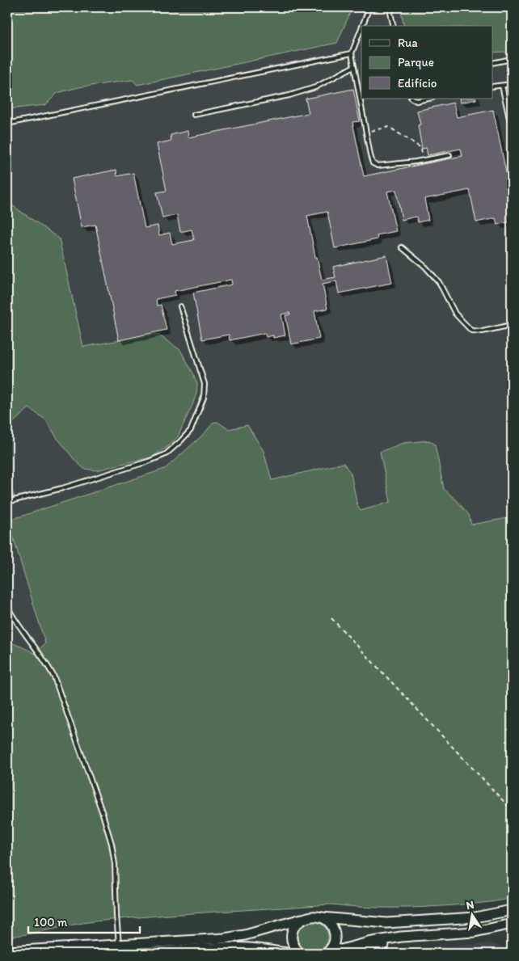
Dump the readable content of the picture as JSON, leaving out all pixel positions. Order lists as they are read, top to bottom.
{
  "legend": ["Rua", "Parque", "Edifício"],
  "scale_bar": "100 m",
  "north": "top"
}
